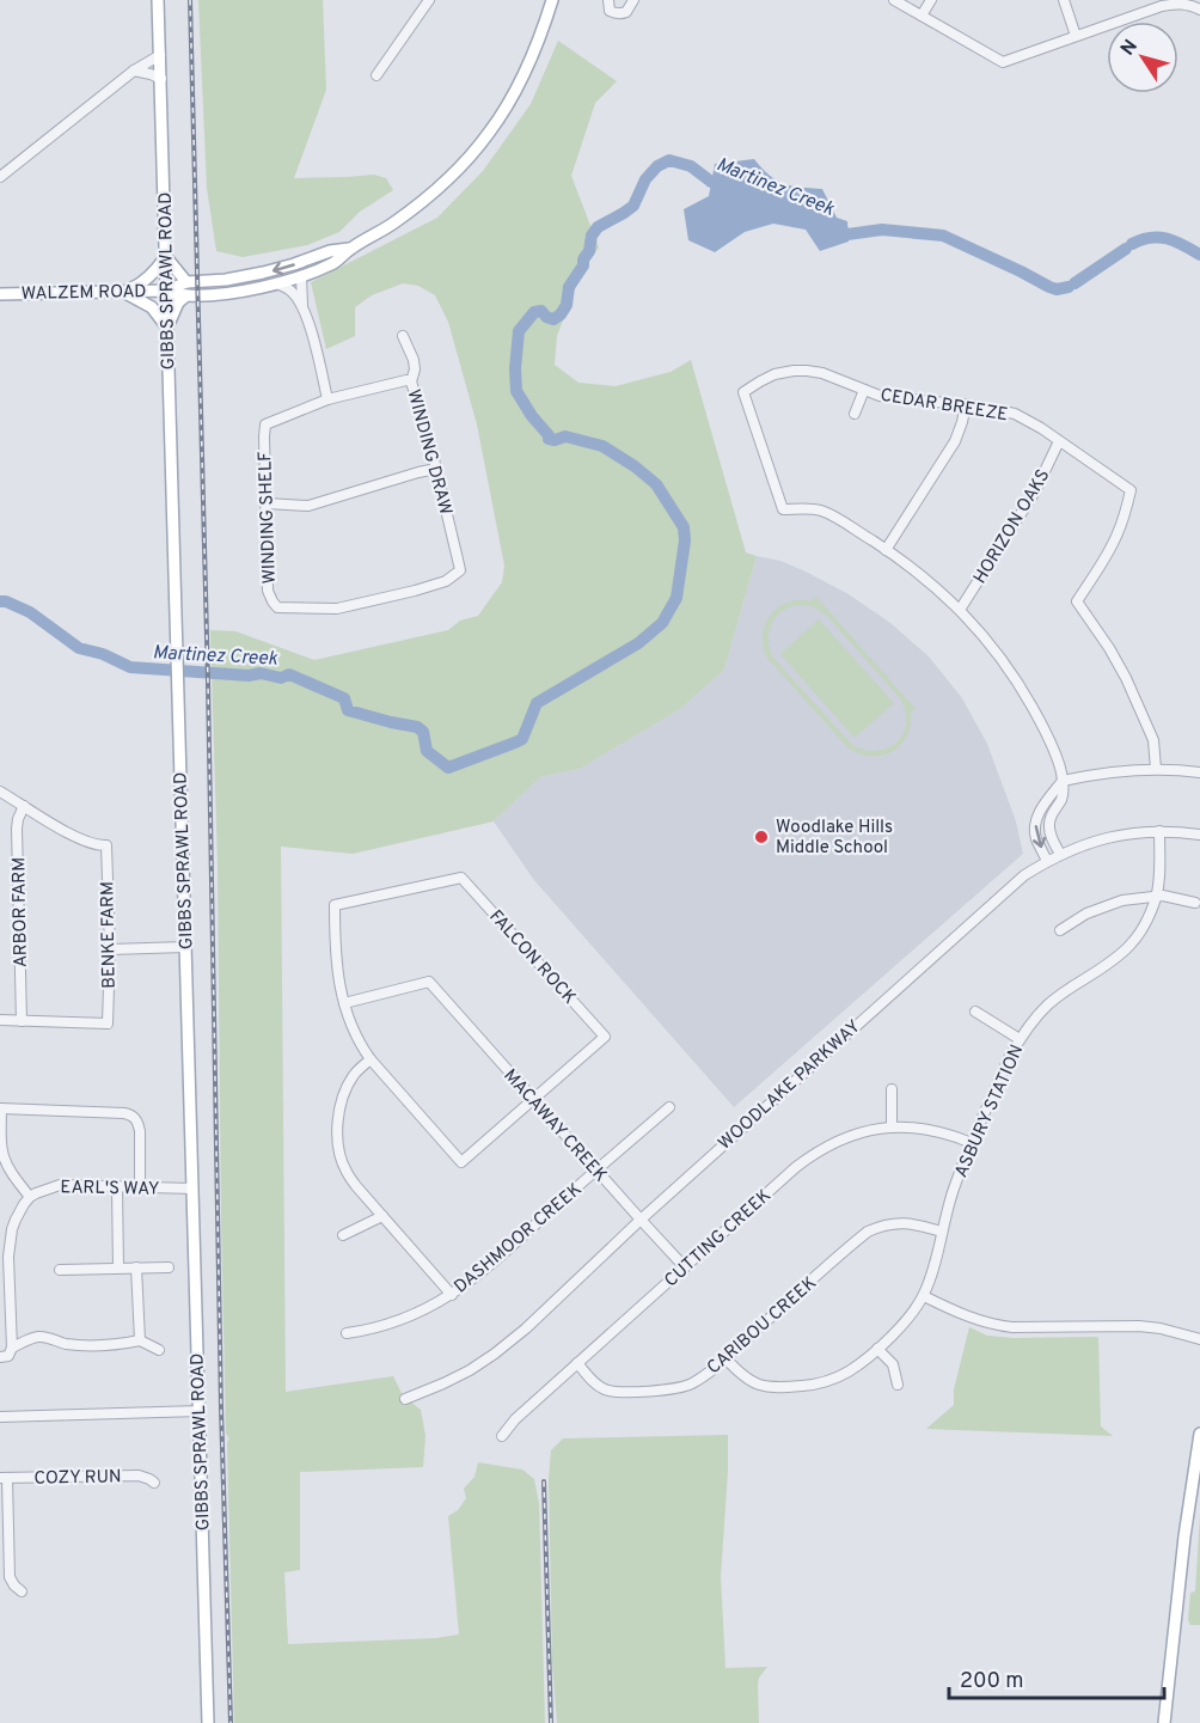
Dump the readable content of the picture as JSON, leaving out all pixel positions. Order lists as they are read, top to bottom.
{
  "streets": {
    "main road": ["GIBBS SPRAWL ROAD", "WALZEM ROAD"],
    "street": [
      "CEDAR BREEZE",
      "WINDING DRAW",
      "WINDING SHELF",
      "HORIZON OAKS",
      "ARBOR FARM",
      "BENKE FARM",
      "FALCON ROCK",
      "WOODLAKE PARKWAY",
      "ASBURY STATION",
      "MACAWAY CREEK",
      "EARL'S WAY",
      "DASHMOOR CREEK",
      "CUTTING CREEK",
      "CARIBOU CREEK",
      "COZY RUN"
    ]
  },
  "crossings": [
    ["GIBBS SPRAWL ROAD", "WALZEM ROAD"],
    ["GIBBS SPRAWL ROAD", "EARL'S WAY"],
    ["CEDAR BREEZE", "HORIZON OAKS"],
    ["WINDING DRAW", "WINDING SHELF"],
    ["ARBOR FARM", "BENKE FARM"],
    ["FALCON ROCK", "MACAWAY CREEK"],
    ["WOODLAKE PARKWAY", "ASBURY STATION"],
    ["WOODLAKE PARKWAY", "MACAWAY CREEK"],
    ["ASBURY STATION", "CUTTING CREEK"],
    ["ASBURY STATION", "CARIBOU CREEK"],
    ["MACAWAY CREEK", "DASHMOOR CREEK"],
    ["MACAWAY CREEK", "CUTTING CREEK"],
    ["CUTTING CREEK", "CARIBOU CREEK"]
  ],
  "water": ["Martinez Creek"],
  "places": ["Woodlake Hills Middle School"],
  "scale_bar": "200 m",
  "north": "top left"
}
